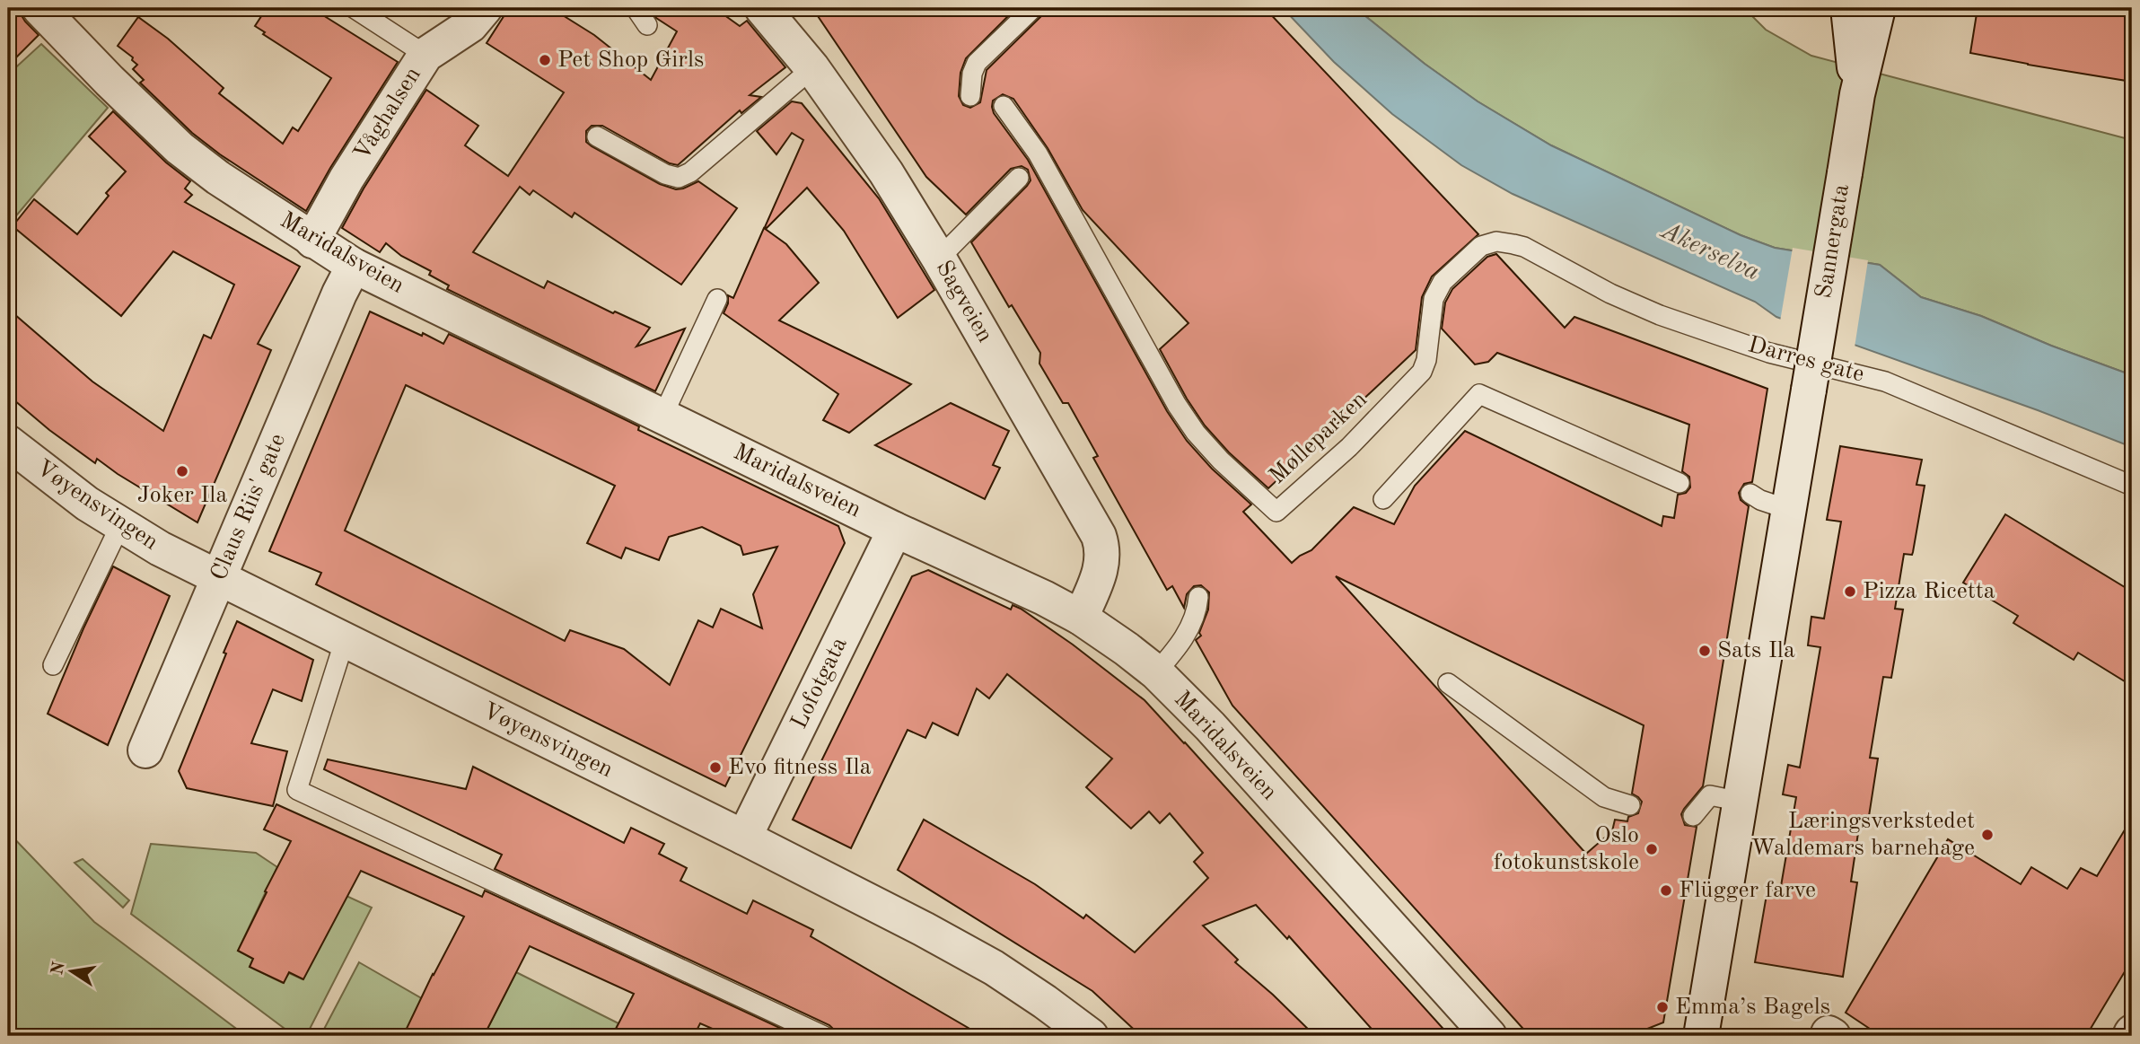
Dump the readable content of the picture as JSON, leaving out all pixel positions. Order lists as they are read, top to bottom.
{
  "streets": {
    "street": [
      "Våghalsen",
      "Sannergata",
      "Maridalsveien",
      "Sagveien",
      "Vøyensvingen",
      "Claus Riis' gate",
      "Lofotgata"
    ],
    "lane": ["Darres gate", "Mølleparken"]
  },
  "crossings": [
    ["Våghalsen", "Maridalsveien"],
    ["Maridalsveien", "Sagveien"],
    ["Maridalsveien", "Claus Riis' gate"],
    ["Maridalsveien", "Lofotgata"],
    ["Darres gate", "Mølleparken"],
    ["Vøyensvingen", "Claus Riis' gate"],
    ["Vøyensvingen", "Lofotgata"]
  ],
  "water": ["Akerselva"],
  "places": [
    "Pet Shop Girls",
    "Joker Ila",
    "Pizza Ricetta",
    "Sats Ila",
    "Evo fitness Ila",
    "Læringsverkstedet Waldemars barnehage",
    "Oslo fotokunstskole",
    "Flügger farve",
    "Emma’s Bagels"
  ],
  "north": "left"
}
